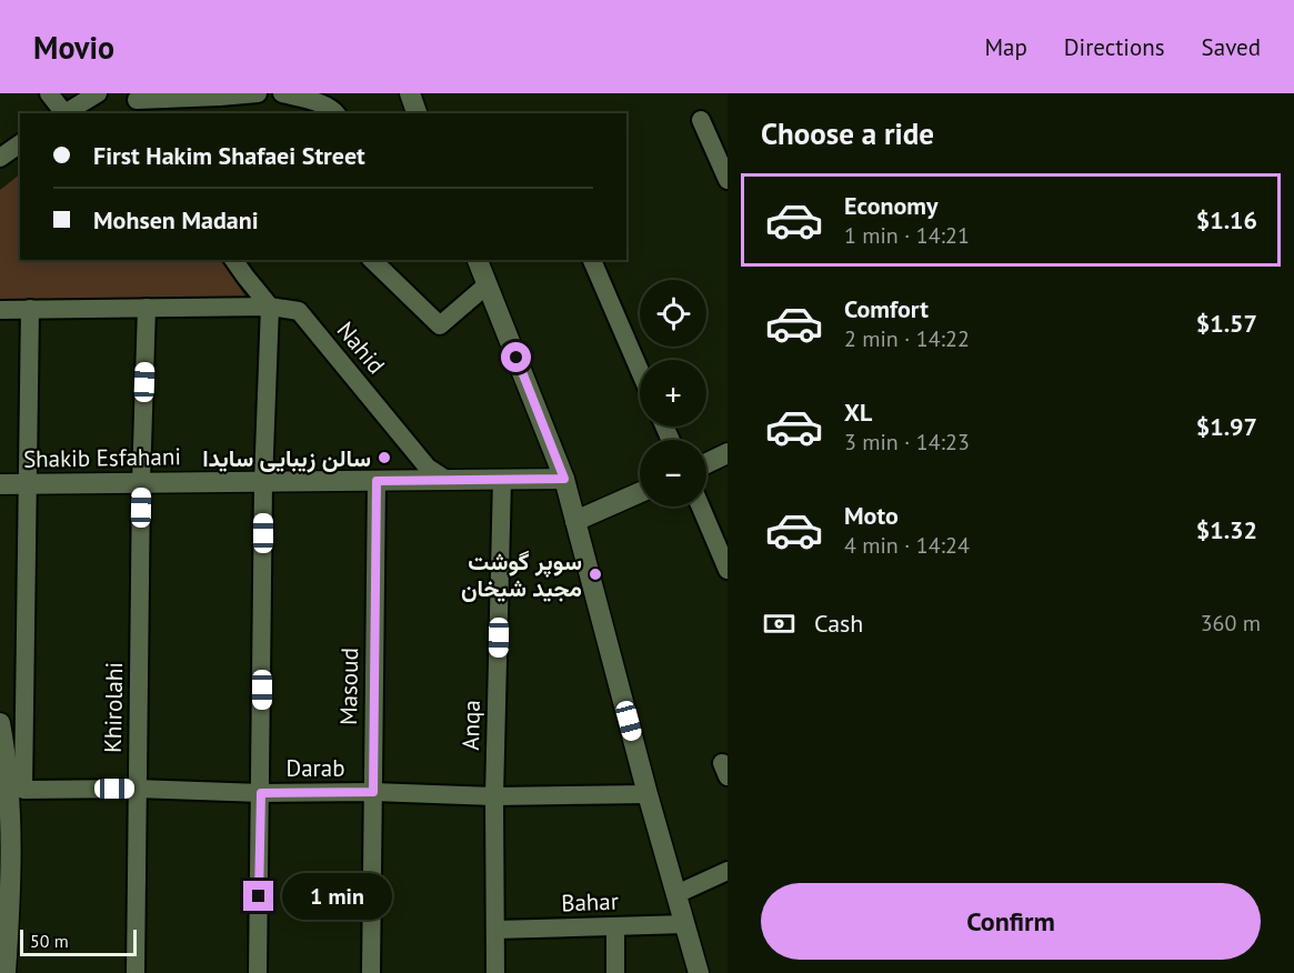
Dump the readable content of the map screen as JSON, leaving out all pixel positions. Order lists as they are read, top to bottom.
{
  "streets": {
    "street": [
      "Nahid",
      "Shakib Esfahani",
      "Masoud",
      "Khirolahi",
      "Anqa",
      "Darab",
      "Bahar"
    ]
  },
  "crossings": [
    ["Nahid", "Shakib Esfahani"],
    ["Nahid", "Khirolahi"],
    ["Shakib Esfahani", "Masoud"],
    ["Shakib Esfahani", "Khirolahi"],
    ["Shakib Esfahani", "Anqa"],
    ["Shakib Esfahani", "Darab"],
    ["Masoud", "Darab"],
    ["Khirolahi", "Darab"],
    ["Anqa", "Darab"],
    ["Anqa", "Bahar"]
  ],
  "places": ["سالن زیبایی سایدا", "سوپر گوشت مجید شیخان"],
  "scale_bar": "50 m",
  "page": {
    "header": "Movio",
    "nav": ["Map", "Directions", "Saved"],
    "heading": "Choose a ride",
    "banner": ["First Hakim Shafaei Street", "Mohsen Madani"],
    "list": [
      {
        "name": "Economy",
        "note": "1 min · 14:21",
        "value": "$1.16"
      },
      {
        "name": "Comfort",
        "note": "2 min · 14:22",
        "value": "$1.57"
      },
      {
        "name": "XL",
        "note": "3 min · 14:23",
        "value": "$1.97"
      },
      {
        "name": "Moto",
        "note": "4 min · 14:24",
        "value": "$1.32"
      }
    ],
    "map_buttons": ["+", "−"],
    "pay": ["Cash", "360 m"],
    "buttons": "Confirm",
    "bubble": "1 min",
    "scale": "50 m"
  }
}
